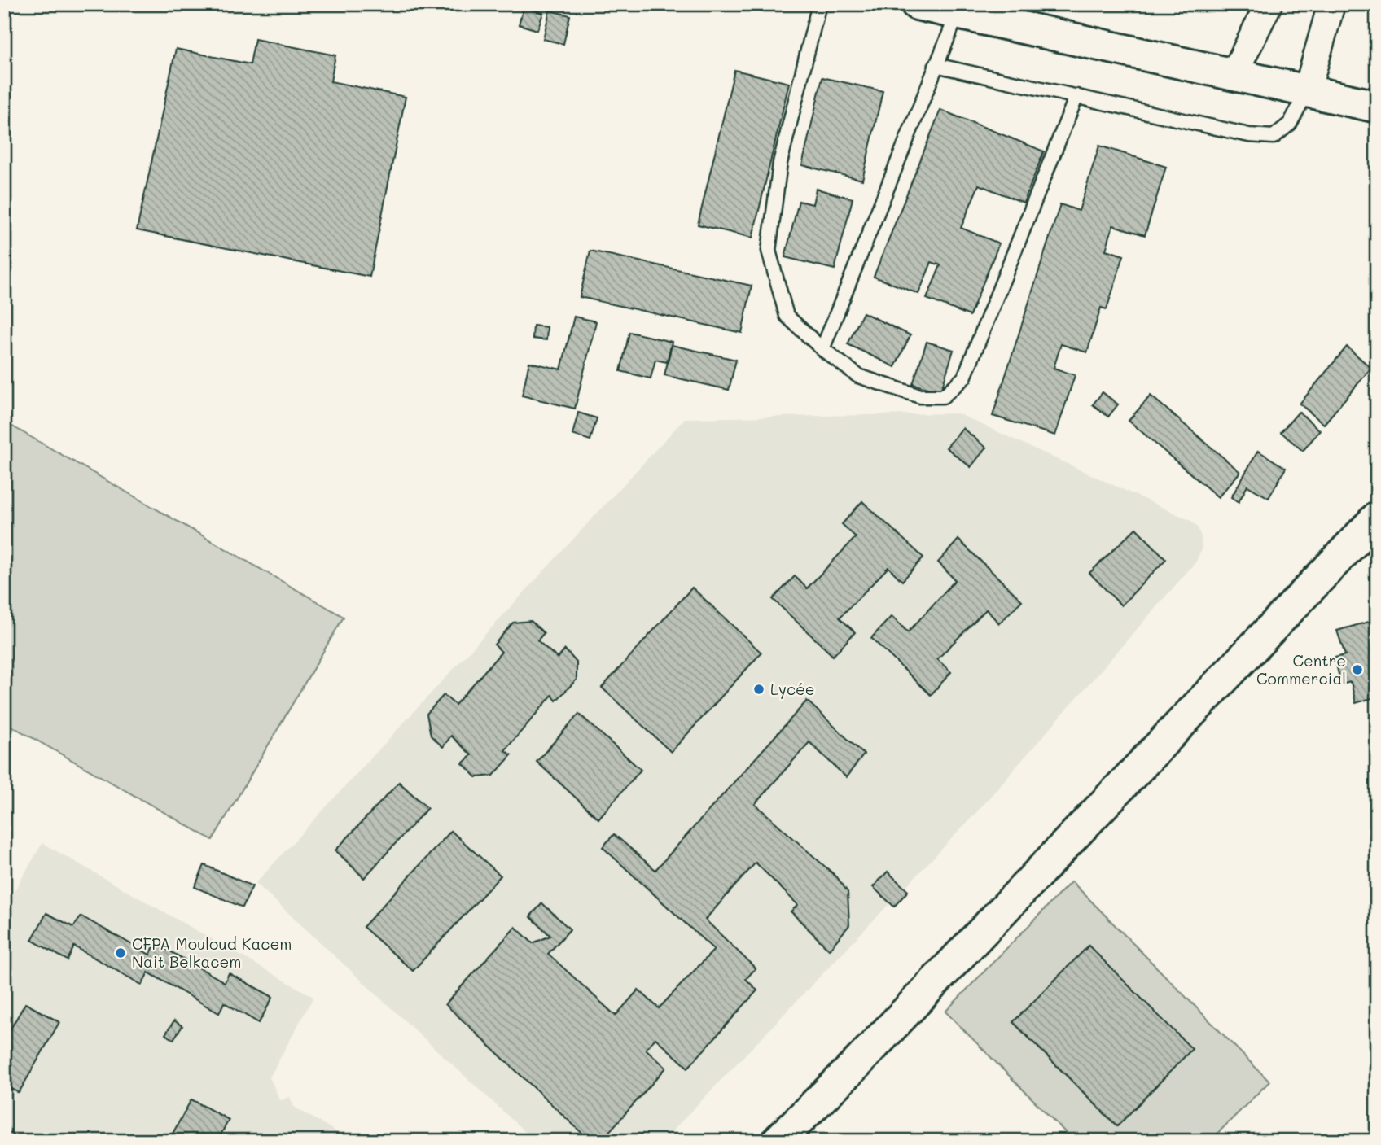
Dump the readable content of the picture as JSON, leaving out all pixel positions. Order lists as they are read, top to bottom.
{
  "places": ["Centre Commercial", "Lycée", "CFPA Mouloud Kacem Nait Belkacem"]
}
